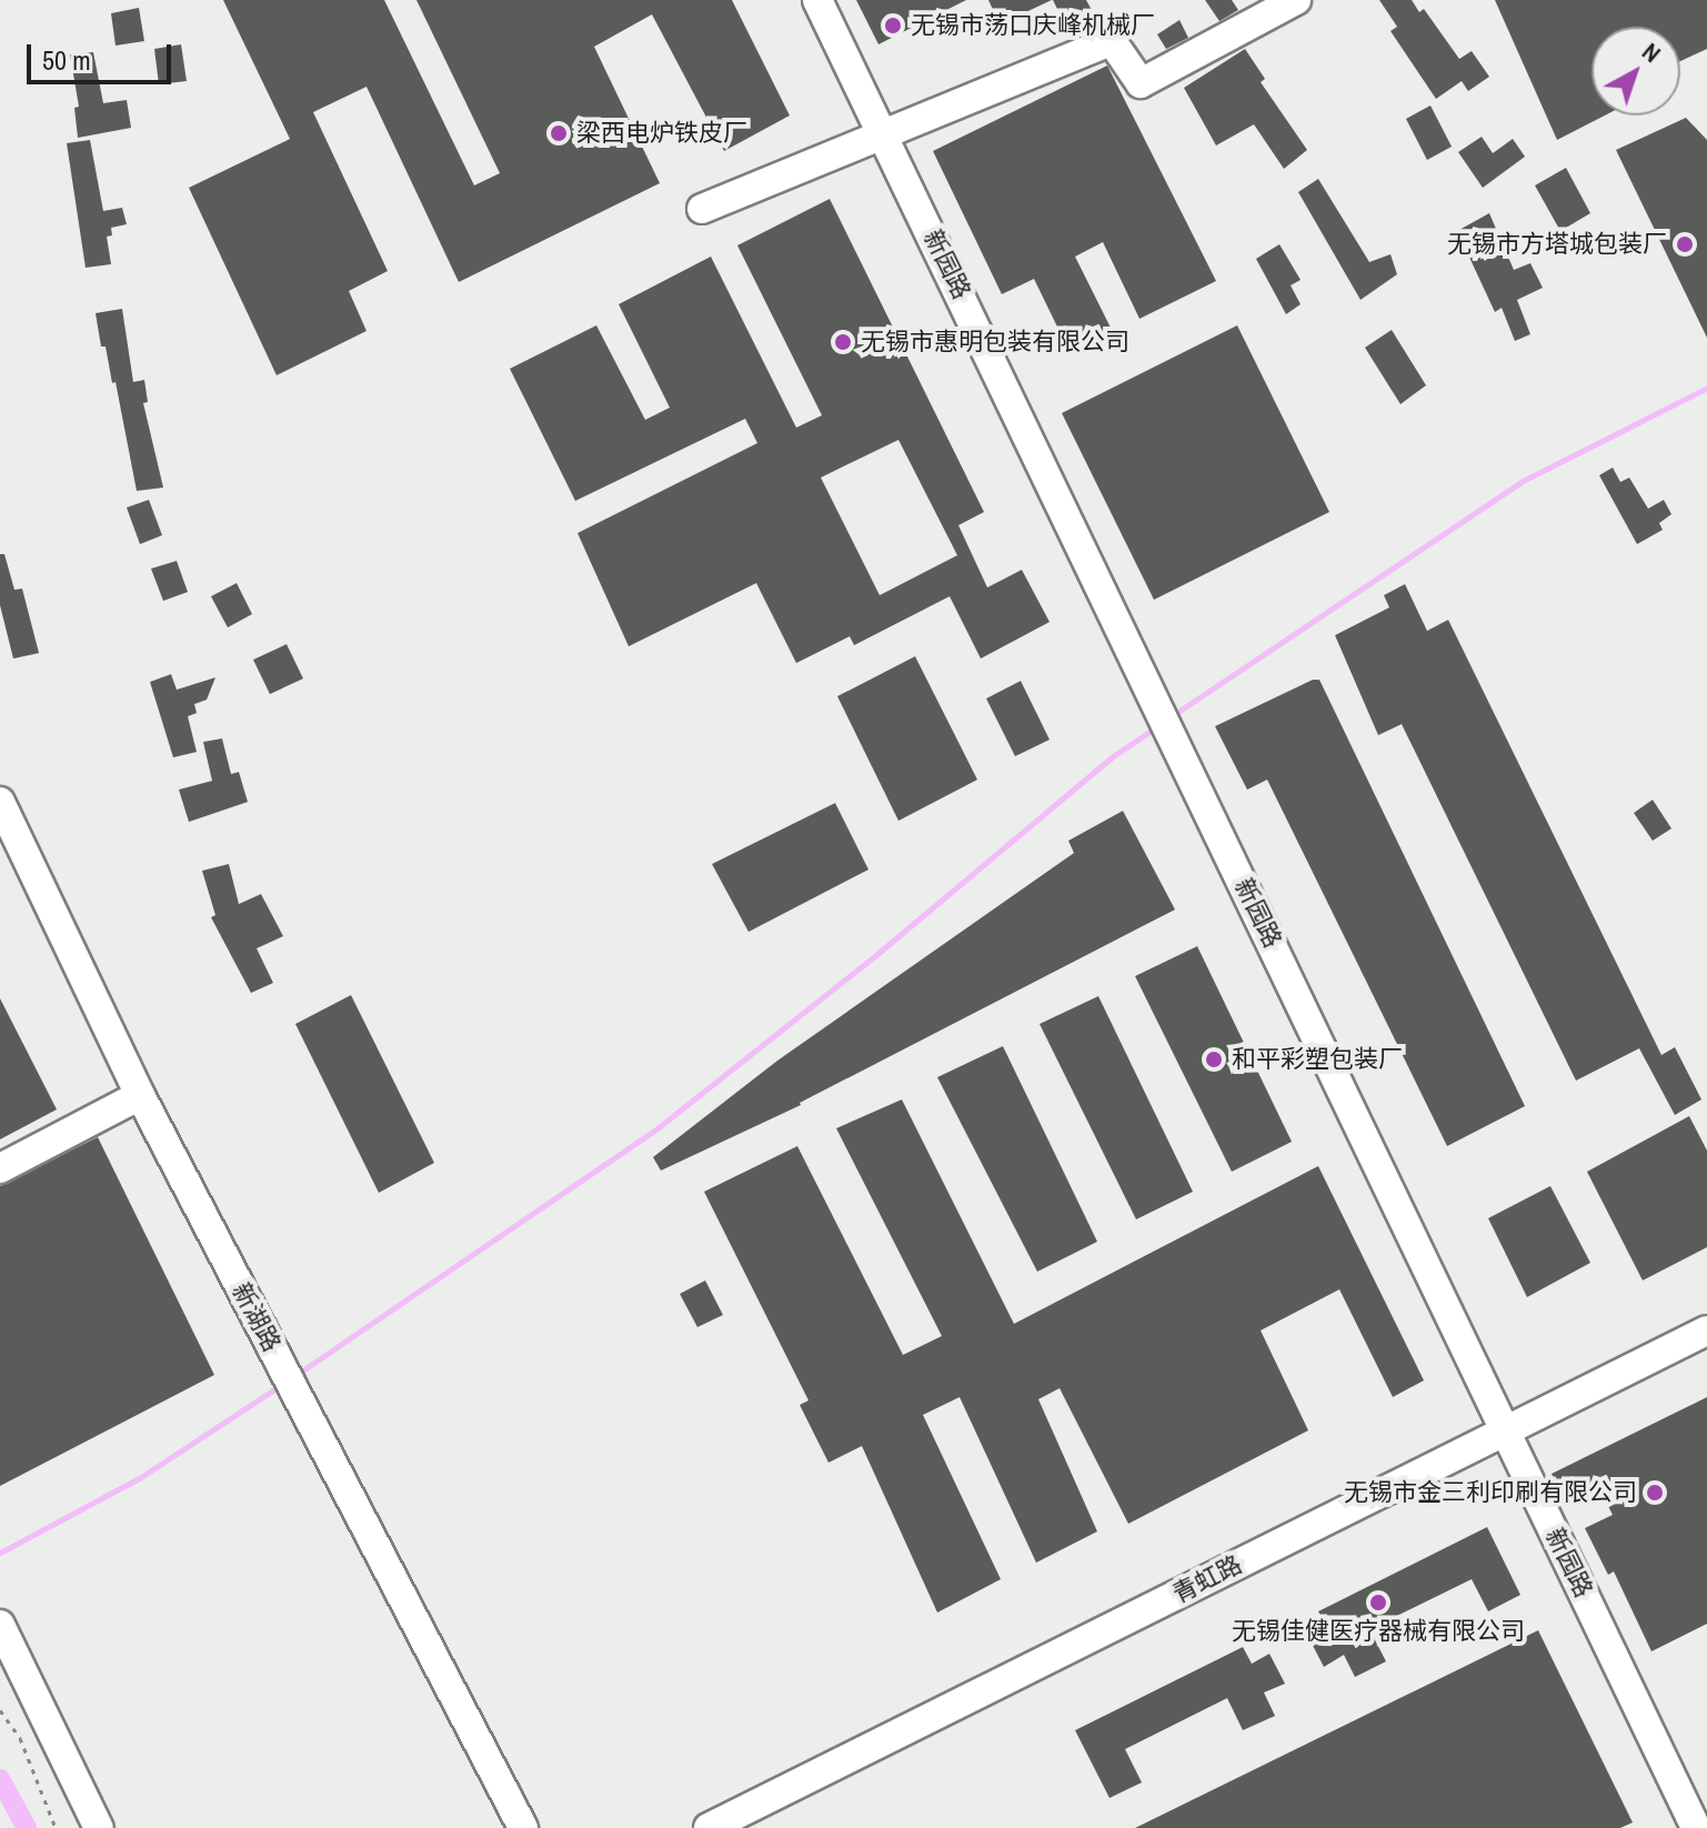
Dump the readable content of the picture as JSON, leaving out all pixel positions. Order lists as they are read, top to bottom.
{
  "streets": {
    "street": ["新园路", "新湖路", "青虹路"]
  },
  "crossings": [
    ["新园路", "青虹路"]
  ],
  "places": [
    "无锡市荡口庆峰机械厂",
    "梁西电炉铁皮厂",
    "无锡市方塔城包装厂",
    "无锡市惠明包装有限公司",
    "和平彩塑包装厂",
    "无锡市金三利印刷有限公司",
    "无锡佳健医疗器械有限公司"
  ],
  "scale_bar": "50 m",
  "north": "top right"
}
